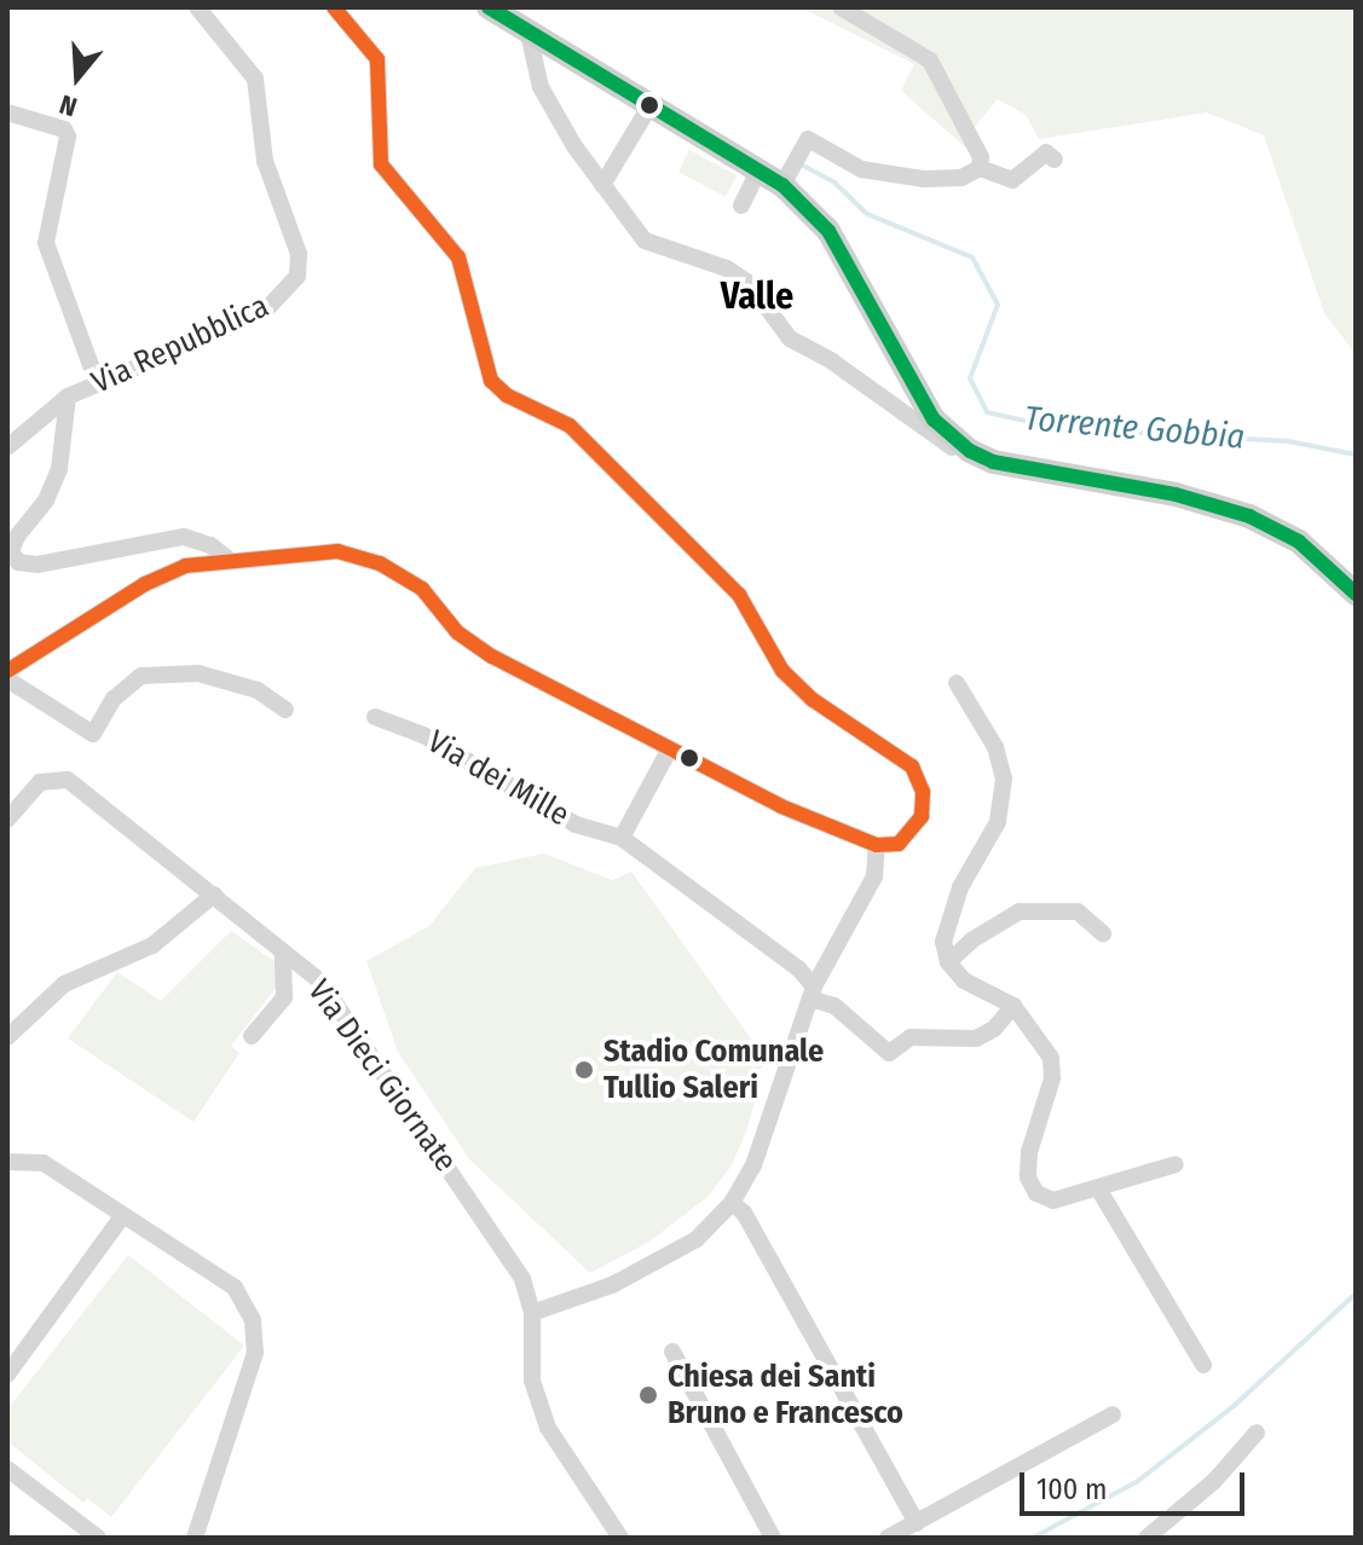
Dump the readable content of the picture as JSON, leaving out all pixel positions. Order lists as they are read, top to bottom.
{
  "streets": {
    "street": ["Via Repubblica", "Via dei Mille", "Via Dieci Giornate"]
  },
  "districts": ["Valle"],
  "water": ["Torrente Gobbia"],
  "places": ["Stadio Comunale Tullio Saleri", "Chiesa dei Santi Bruno e Francesco"],
  "scale_bar": "100 m",
  "north": "bottom"
}
